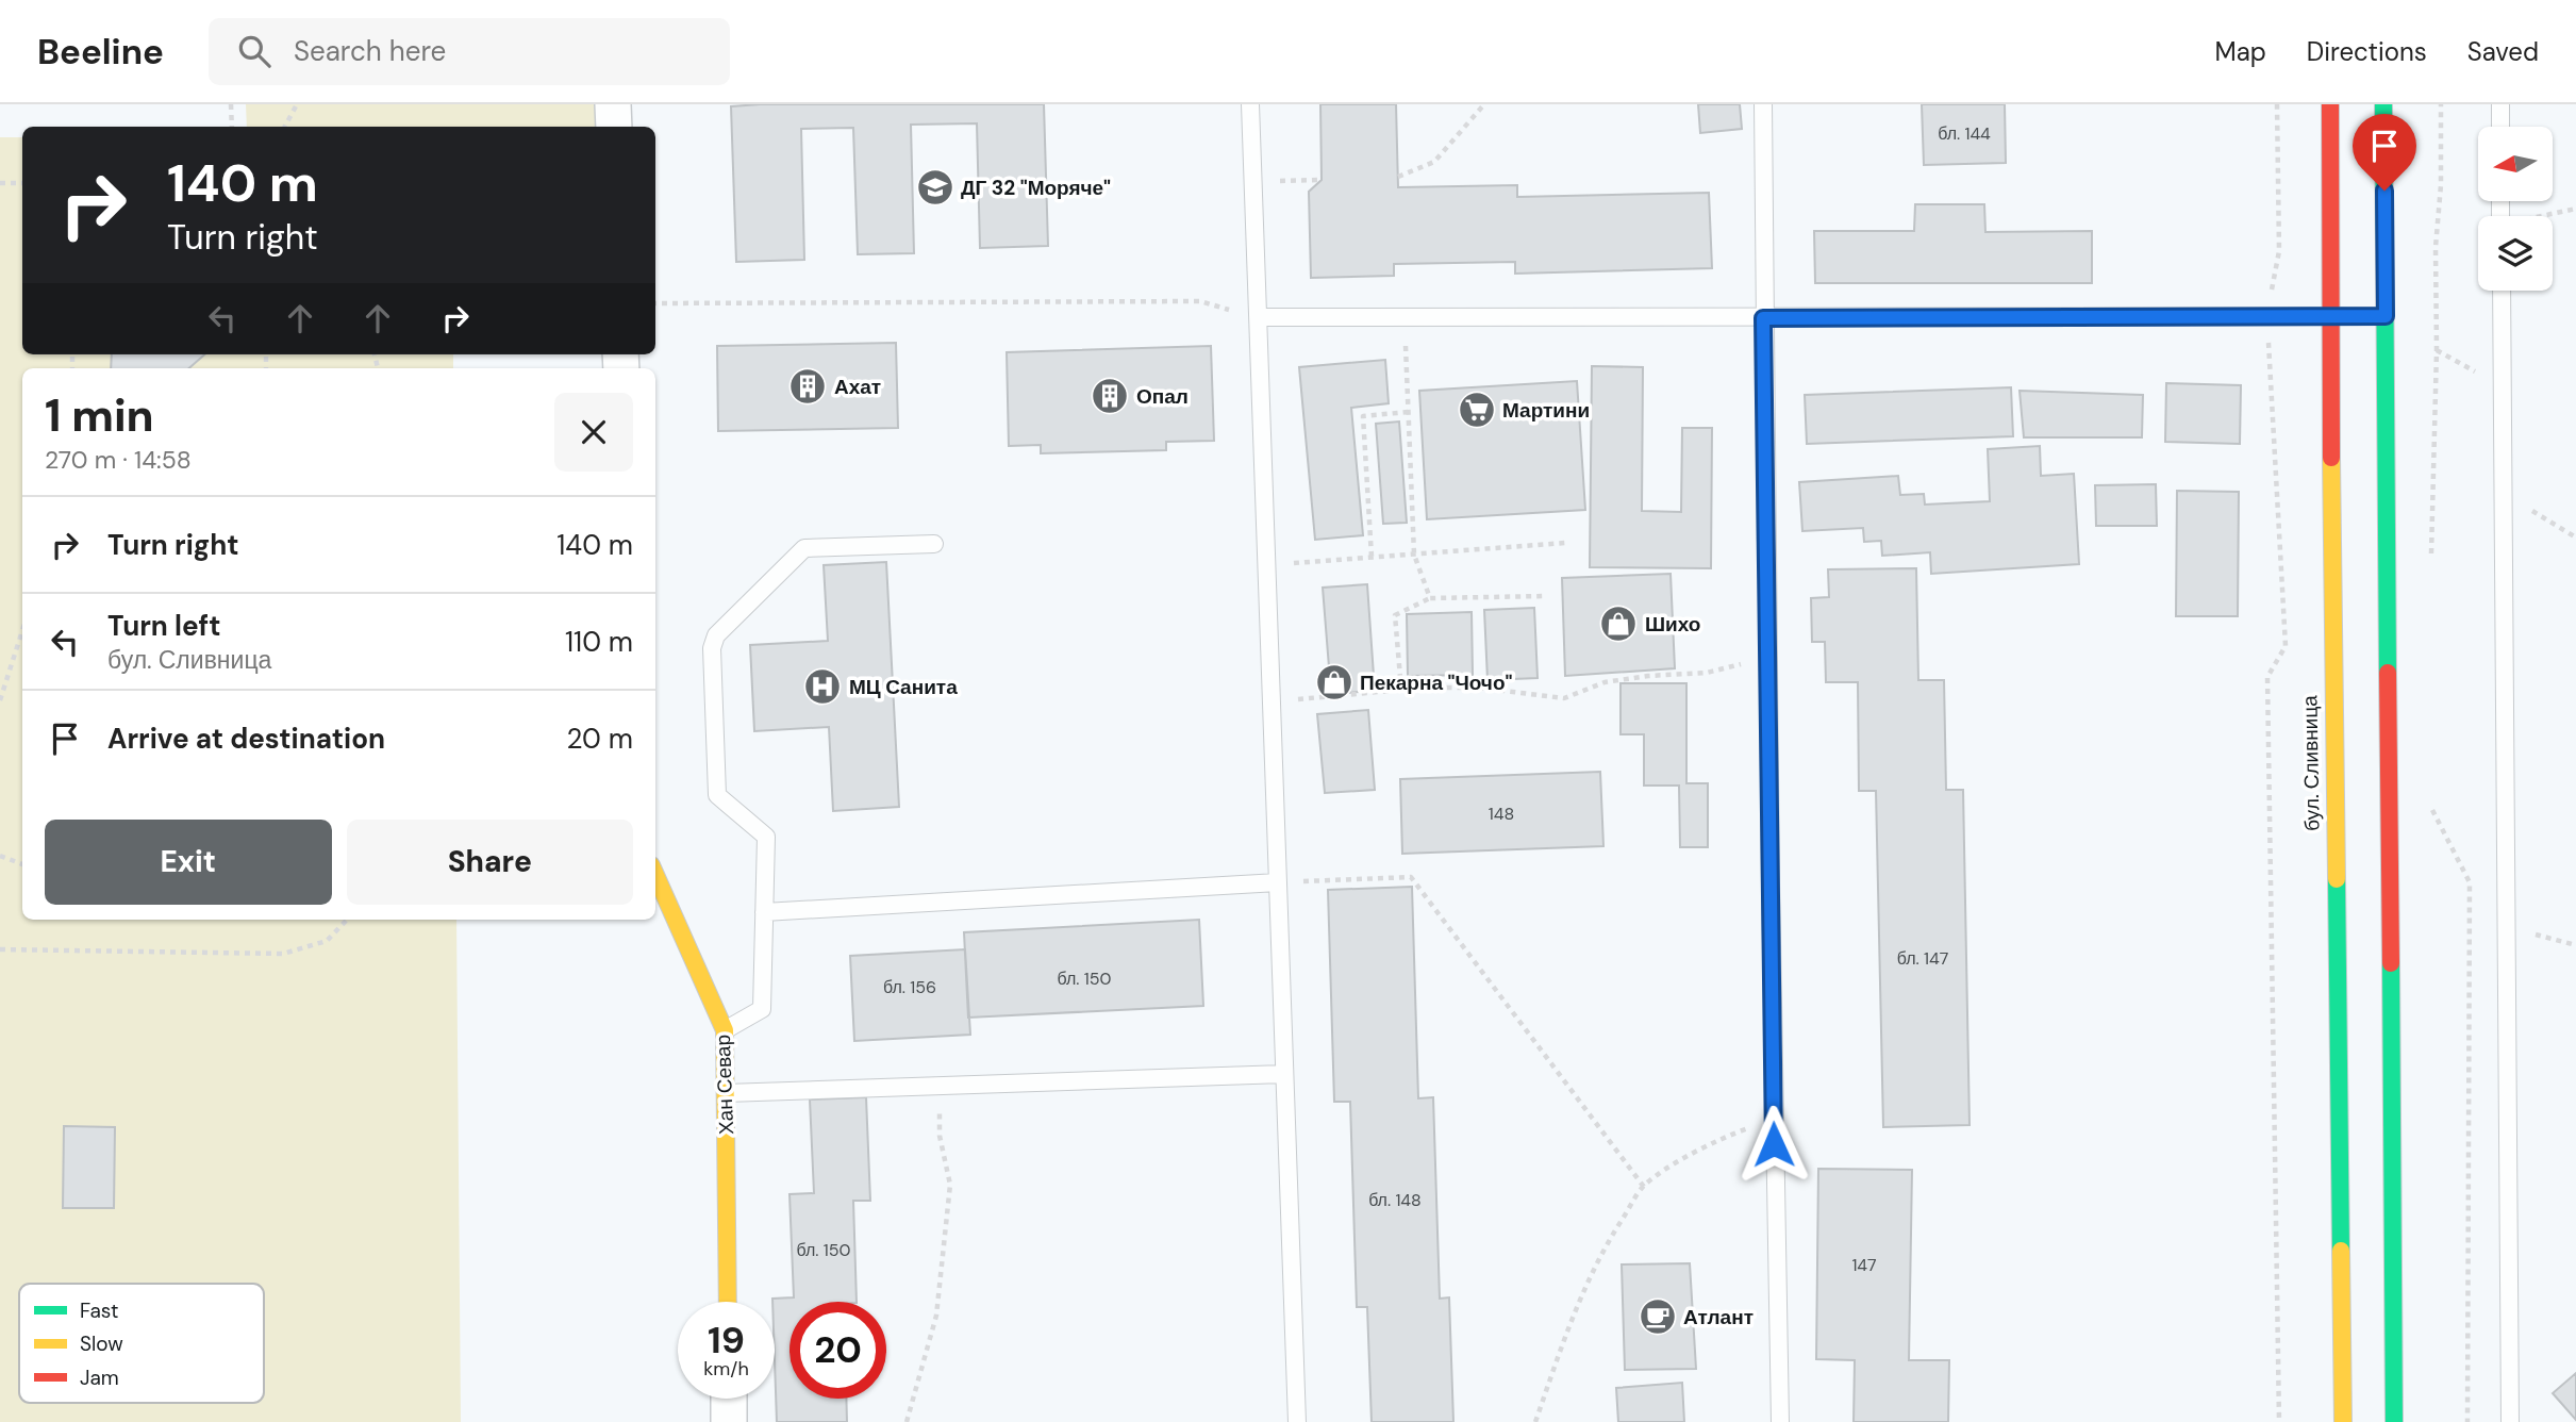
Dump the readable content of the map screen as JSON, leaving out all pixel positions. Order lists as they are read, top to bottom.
{
  "streets": {
    "main road": ["бул. Сливница", "Хан Севар"]
  },
  "places": {
    "school or university": ["ДГ 32 \"Моряче\""],
    "building": ["Ахат", "Опал"],
    "supermarket": ["Мартини"],
    "shop": ["Шихо", "Пекарна \"Чочо\""],
    "hospital": ["МЦ Санита"],
    "cafe": ["Атлант"]
  },
  "house_numbers": [
    "бл. 144",
    "148",
    "бл. 147",
    "бл. 150",
    "бл. 156",
    "бл. 148",
    "бл. 150",
    "147"
  ],
  "legend": ["Fast", "Slow", "Jam"],
  "north": "left",
  "page": {
    "header": "Beeline",
    "search": "Search here",
    "nav": ["Map", "Directions", "Saved"],
    "turn": ["140 m", "Turn right"],
    "heading": ["1 min", "270 m · 14:58"],
    "list": [
      {
        "name": "Turn right",
        "value": "140 m"
      },
      {
        "name": "Turn left",
        "note": "бул. Сливница",
        "value": "110 m"
      },
      {
        "name": "Arrive at destination",
        "value": "20 m"
      }
    ],
    "buttons": ["Exit", "Share"],
    "speed": "19 km/h",
    "limit": "20"
  }
}
